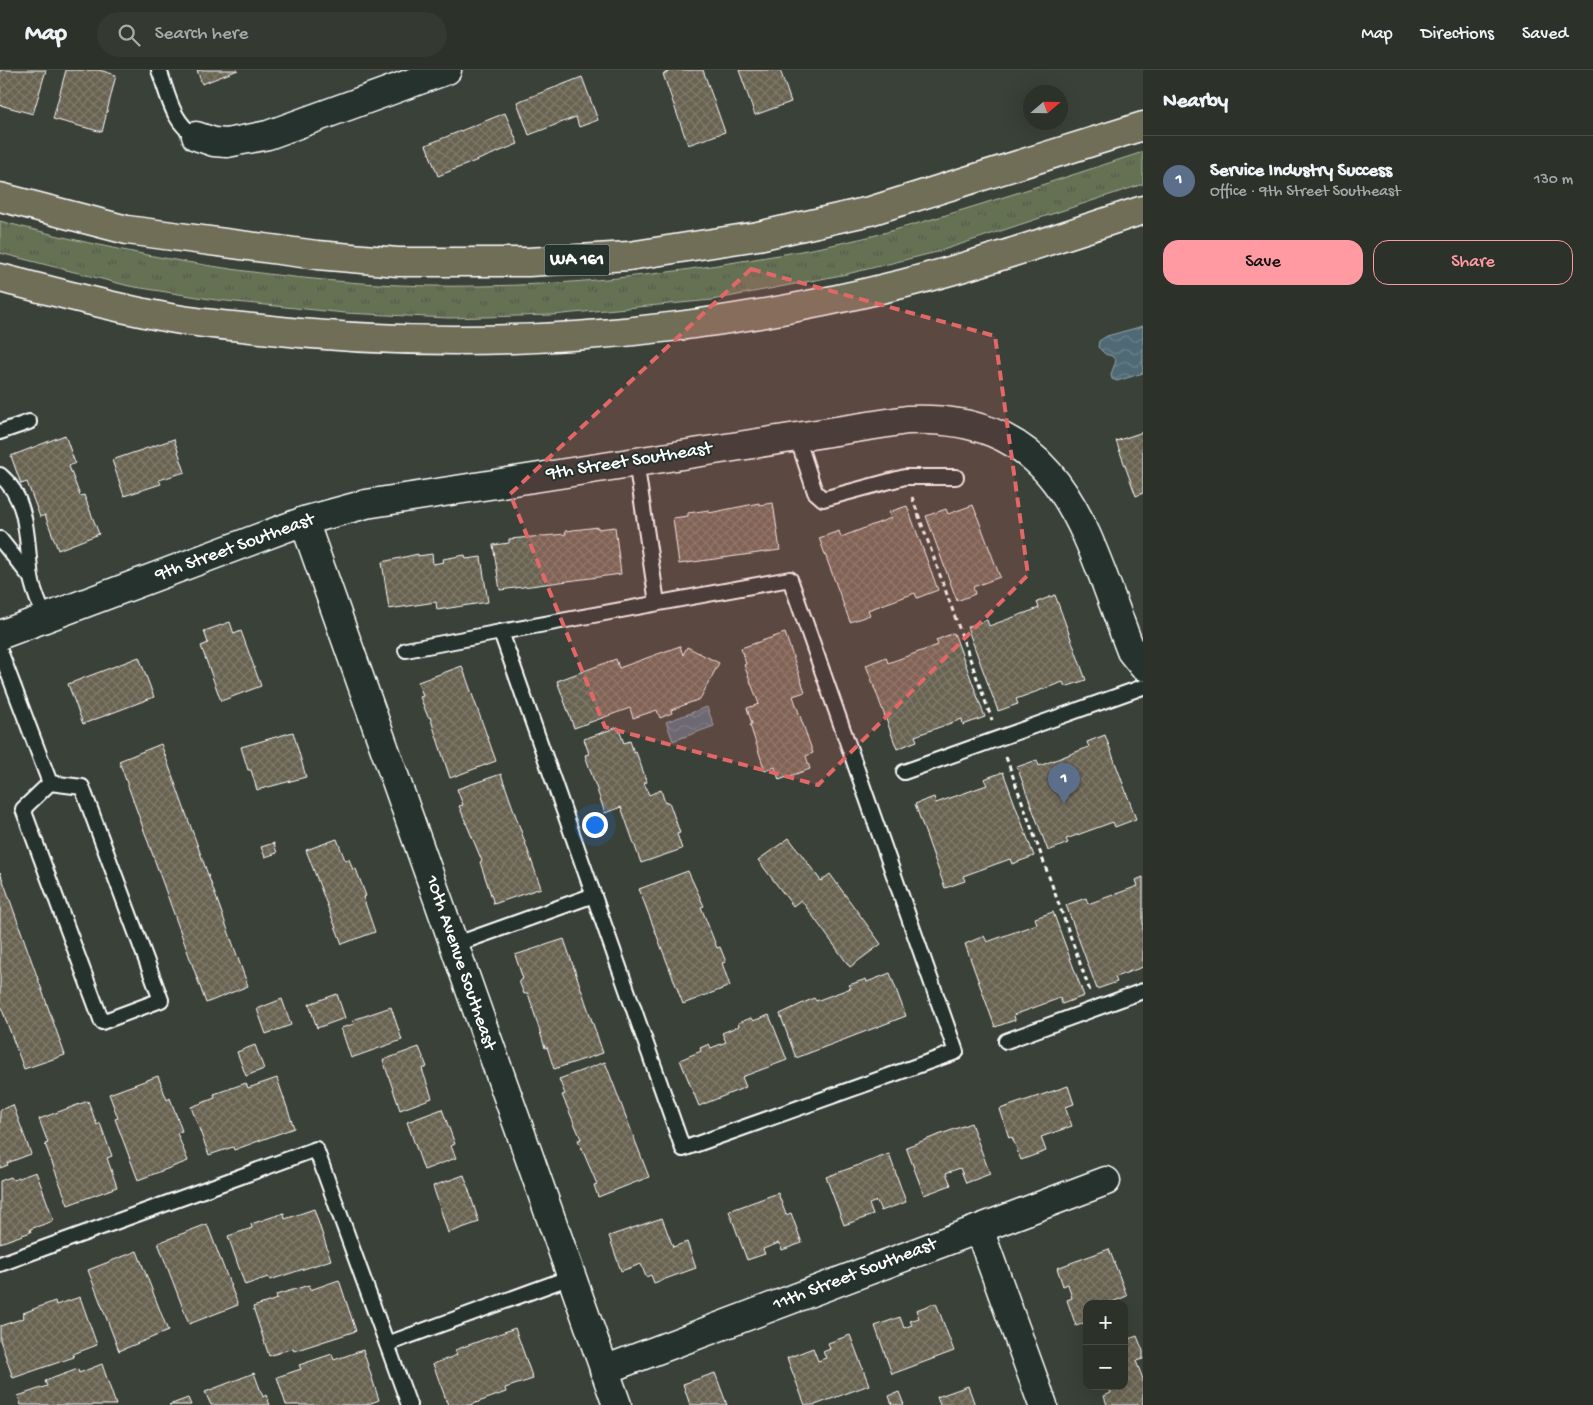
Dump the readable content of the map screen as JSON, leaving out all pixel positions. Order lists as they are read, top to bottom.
{
  "streets": {
    "highway": ["WA 161"],
    "street": ["9th Street Southeast", "10th Avenue Southeast", "11th Street Southeast"]
  },
  "crossings": [
    ["9th Street Southeast", "10th Avenue Southeast"],
    ["10th Avenue Southeast", "11th Street Southeast"]
  ],
  "north": "right",
  "page": {
    "header": "Map",
    "search": "Search here",
    "nav": ["Map", "Directions", "Saved"],
    "heading": "Nearby",
    "list": [
      {
        "mark": "1",
        "name": "Service Industry Success",
        "note": "Office · 9th Street Southeast",
        "value": "130 m"
      }
    ],
    "buttons": ["Save", "Share"],
    "pins": "1",
    "map_buttons": ["+", "−"]
  }
}
